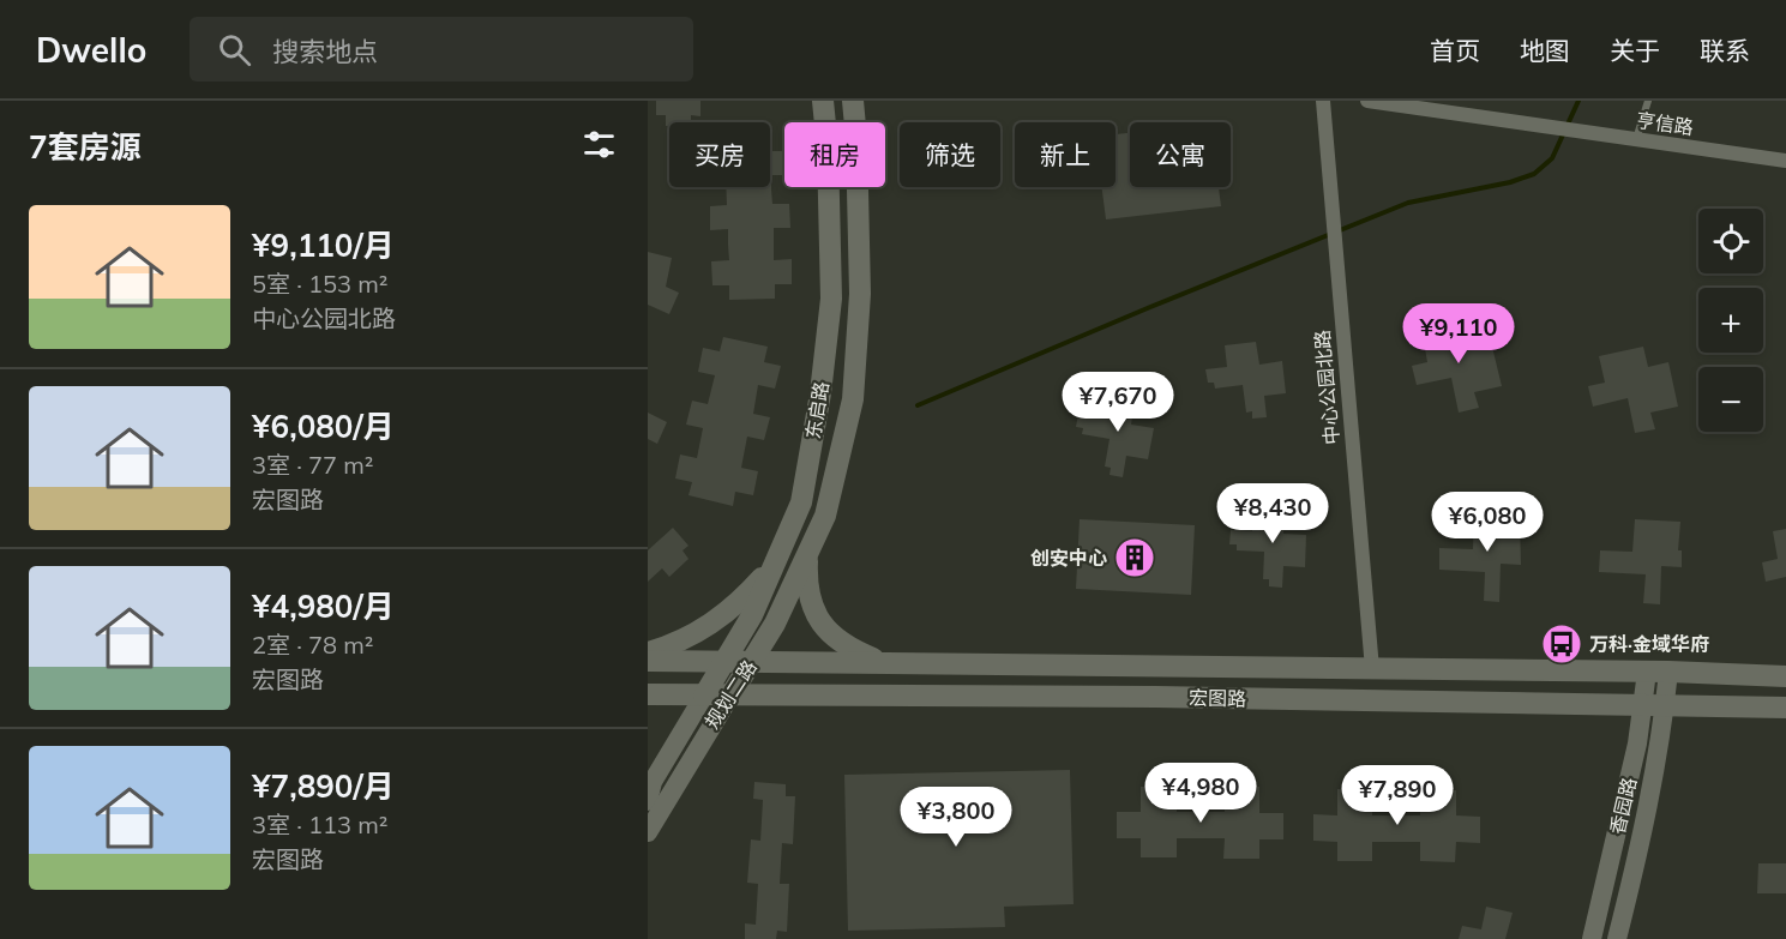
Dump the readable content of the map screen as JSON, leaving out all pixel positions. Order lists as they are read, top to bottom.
{
  "streets": {
    "main road": ["东启路", "规划二路", "宏图路"],
    "street": ["亨信路", "中心公园北路", "香园路"]
  },
  "crossings": [
    ["中心公园北路", "宏图路"],
    ["东启路", "规划二路"],
    ["东启路", "宏图路"],
    ["规划二路", "宏图路"],
    ["宏图路", "香园路"]
  ],
  "places": {
    "building": ["创安中心"],
    "bus stop": ["万科·金域华府"]
  },
  "page": {
    "header": "Dwello",
    "search": "搜索地点",
    "nav": [
      "首页",
      "地图",
      "关于",
      "联系"
    ],
    "heading": "7套房源",
    "chip": [
      "买房",
      "租房",
      "筛选",
      "新上",
      "公寓"
    ],
    "list": [
      {
        "name": "¥9,110/月",
        "note": "5室 · 153 m² · 中心公园北路"
      },
      {
        "name": "¥6,080/月",
        "note": "3室 · 77 m² · 宏图路"
      },
      {
        "name": "¥4,980/月",
        "note": "2室 · 78 m² · 宏图路"
      },
      {
        "name": "¥7,890/月",
        "note": "3室 · 113 m² · 宏图路"
      }
    ],
    "map_buttons": ["+", "−"],
    "price": [
      "¥9,110",
      "¥7,670",
      "¥8,430",
      "¥6,080",
      "¥4,980",
      "¥7,890",
      "¥3,800"
    ]
  }
}
